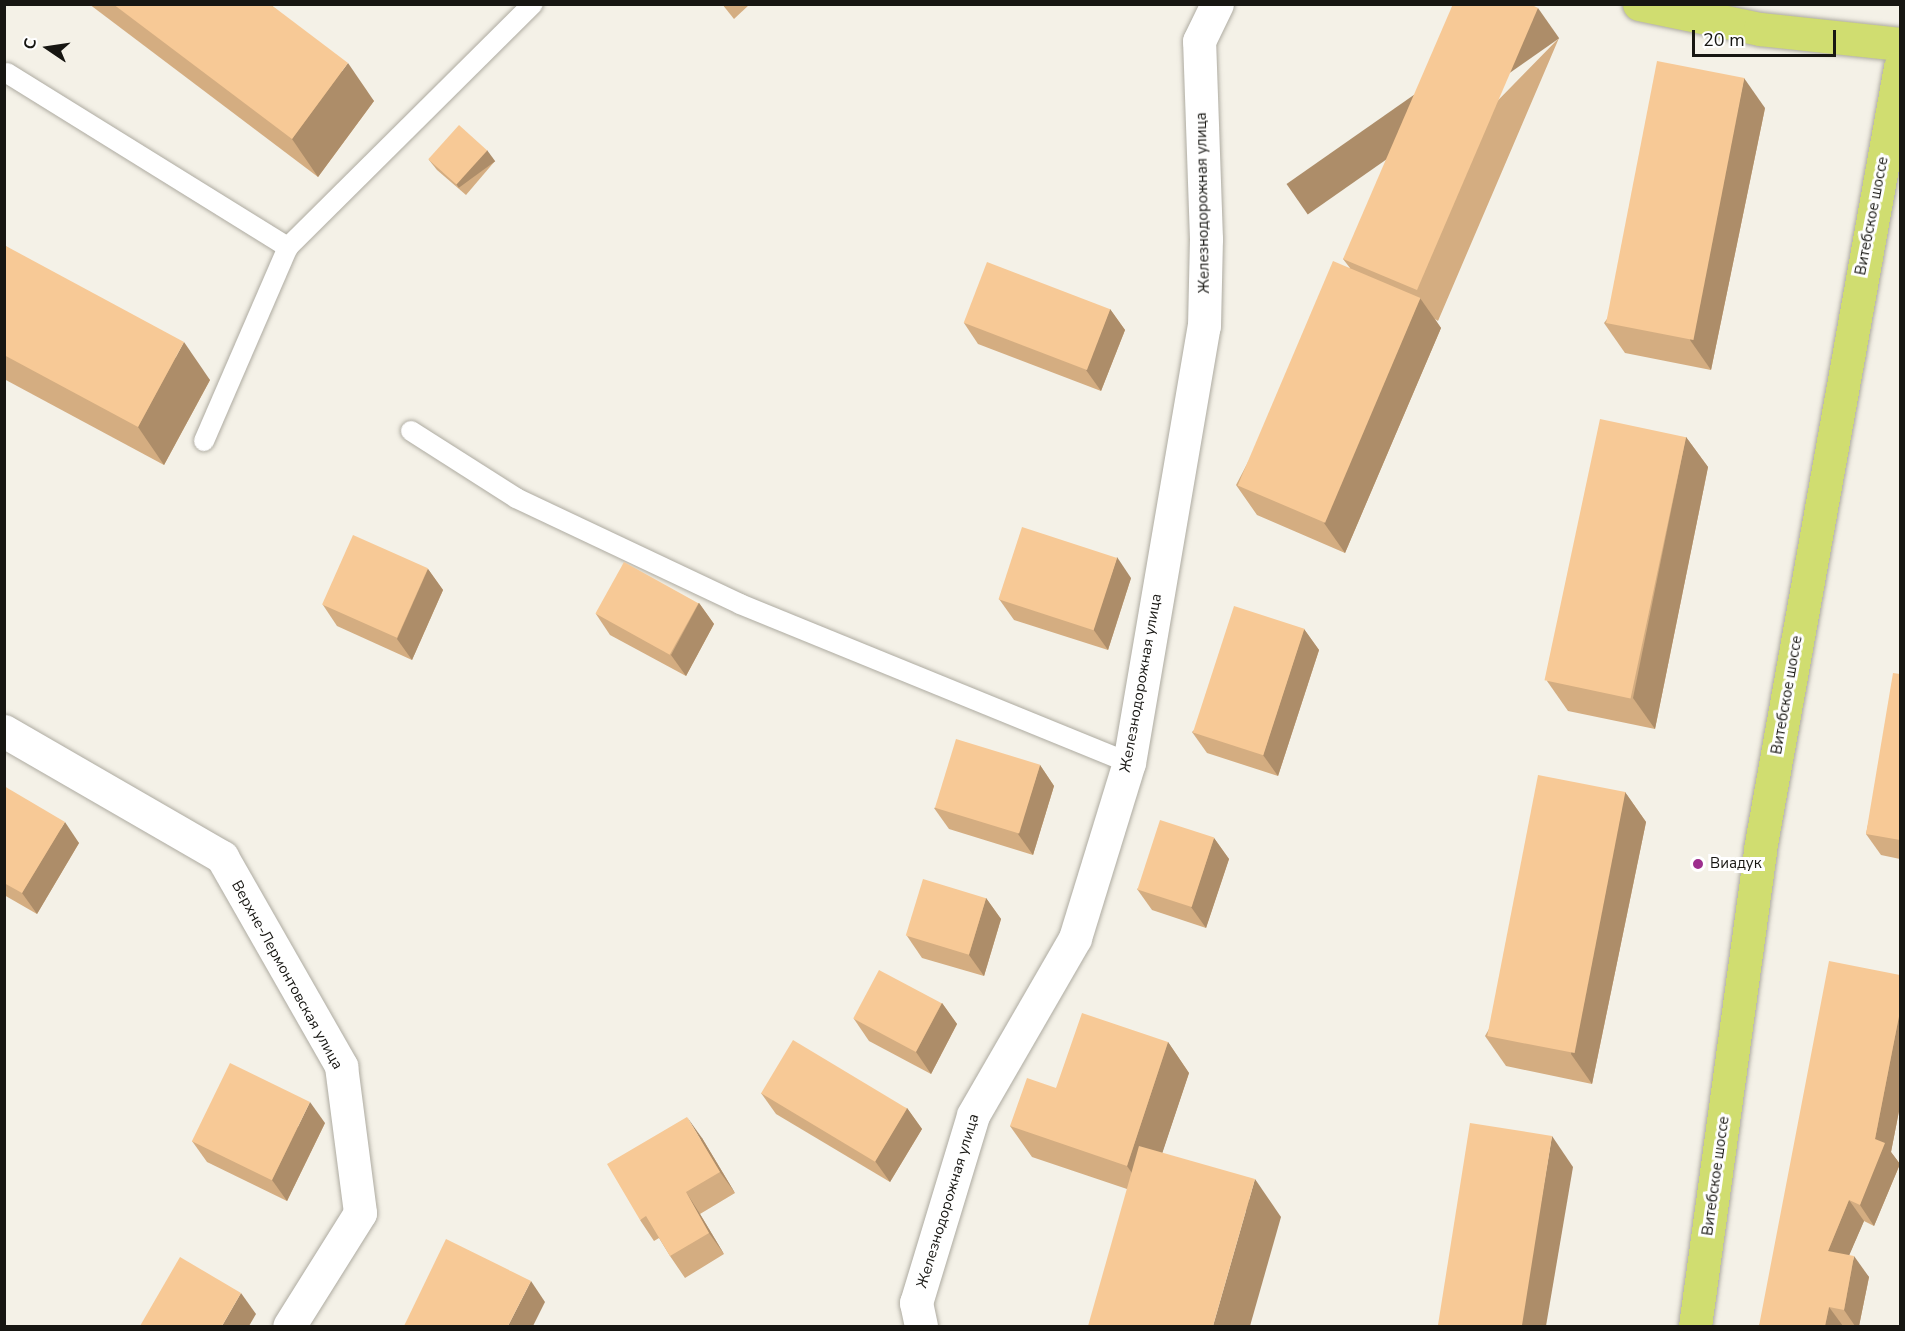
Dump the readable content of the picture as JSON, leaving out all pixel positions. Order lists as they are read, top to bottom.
{
  "streets": {
    "main road": ["Витебское шоссе"],
    "street": ["Железнодорожная улица", "Верхне-Лермонтовская улица"]
  },
  "places": ["Виадук"],
  "scale_bar": "20 m",
  "north": "left"
}
